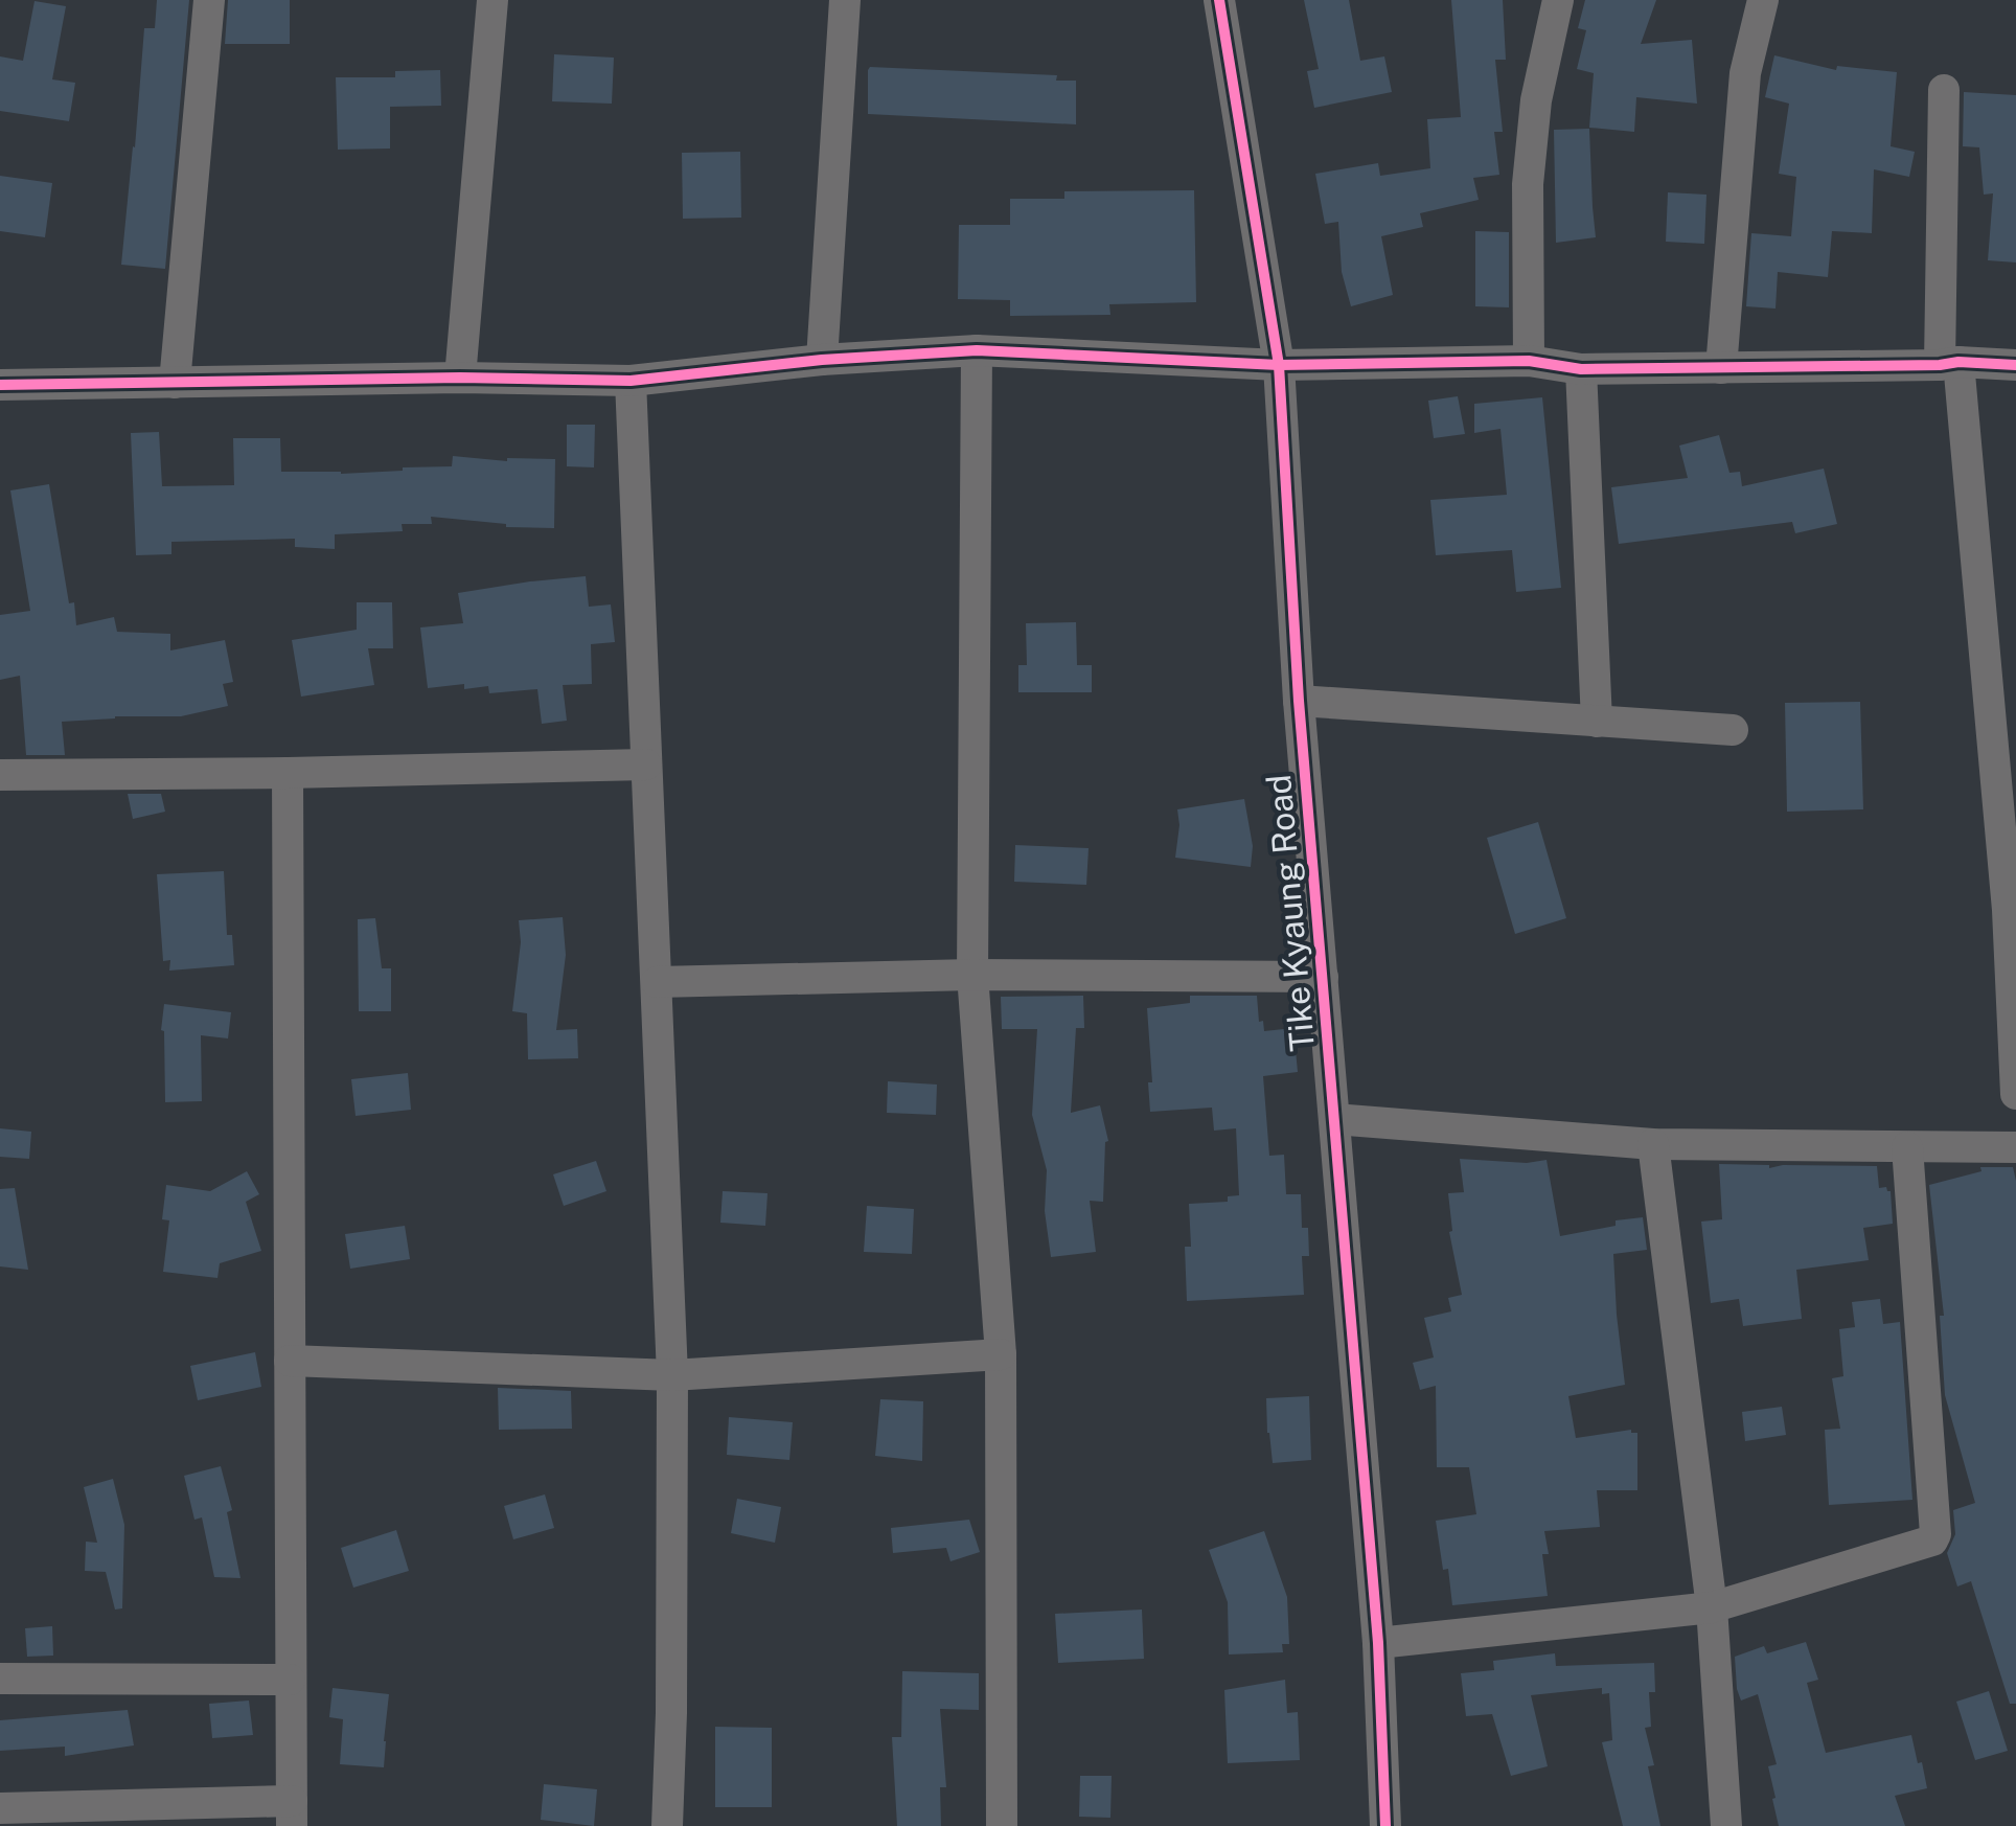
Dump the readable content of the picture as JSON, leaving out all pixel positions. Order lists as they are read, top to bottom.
{
  "streets": {
    "street": ["Tike Kyaung Road"]
  }
}
